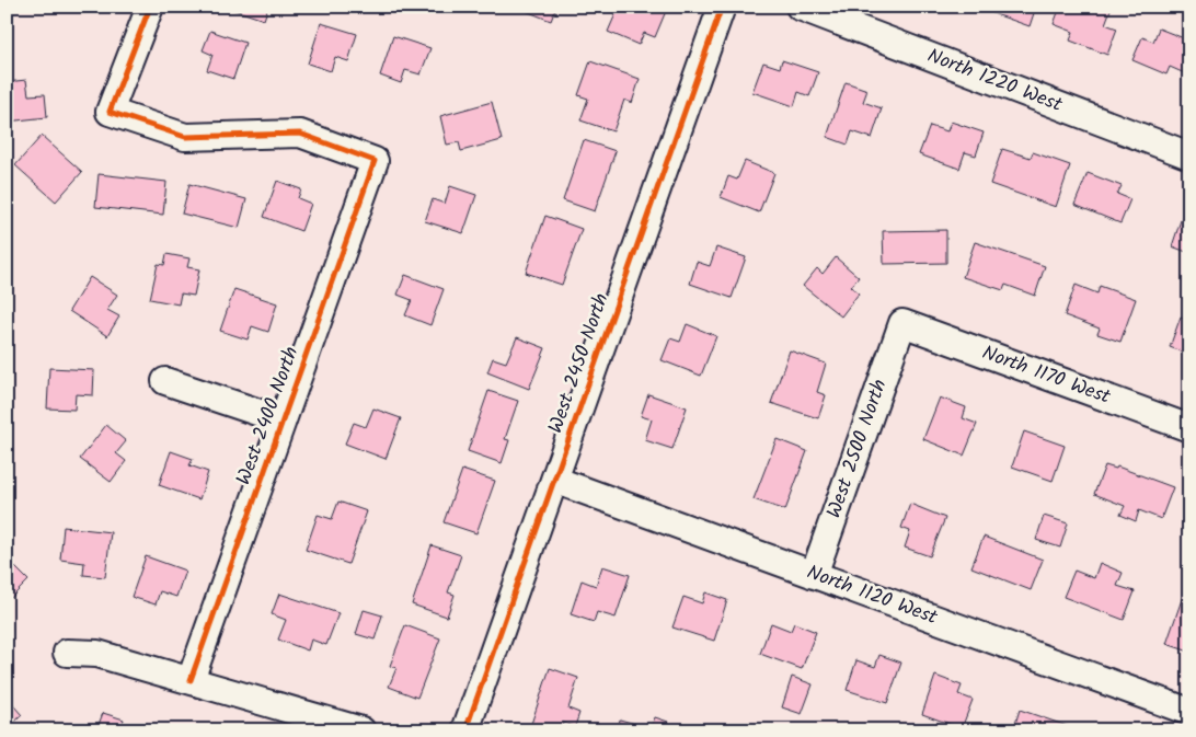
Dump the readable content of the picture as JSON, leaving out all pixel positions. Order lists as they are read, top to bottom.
{
  "streets": {
    "street": [
      "North 1220 West",
      "West 2450 North",
      "North 1170 West",
      "West 2400 North",
      "West 2500 North",
      "North 1120 West"
    ]
  },
  "crossings": [
    ["West 2450 North", "North 1120 West"],
    ["North 1170 West", "West 2500 North"],
    ["West 2500 North", "North 1120 West"]
  ]
}
